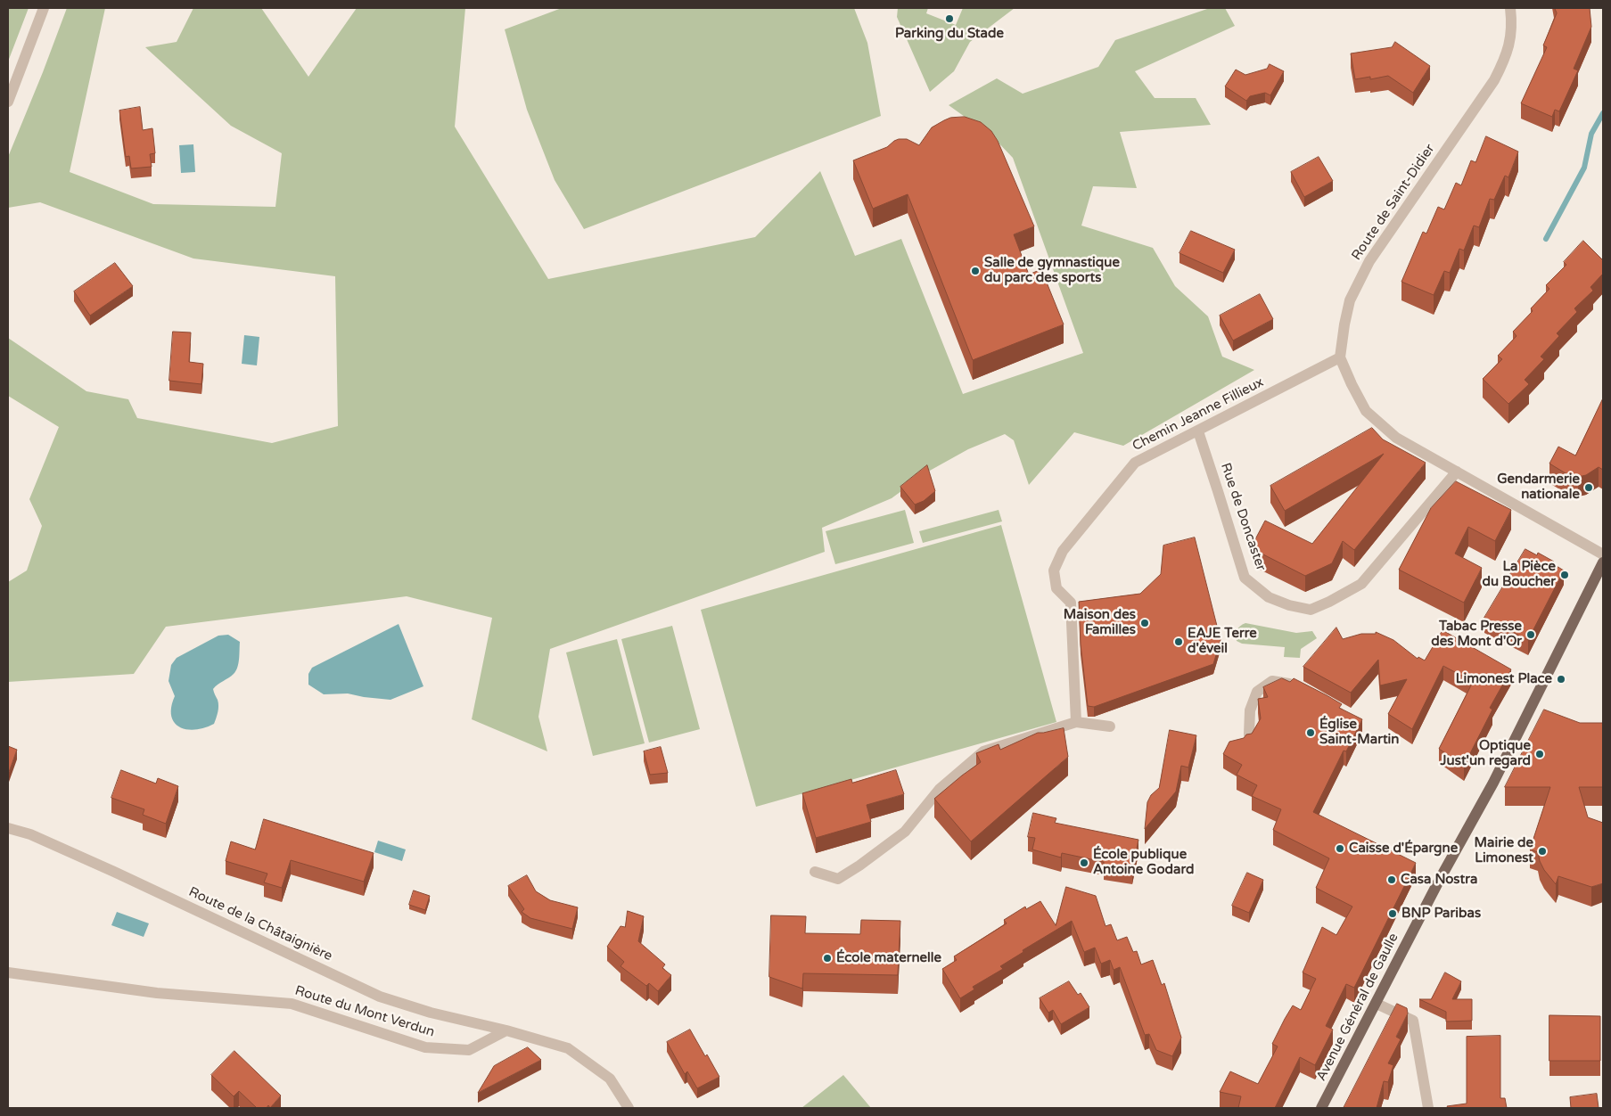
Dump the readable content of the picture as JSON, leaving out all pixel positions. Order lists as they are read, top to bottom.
{
  "streets": {
    "main road": ["Avenue Général de Gaulle"],
    "street": [
      "Route de Saint-Didier",
      "Chemin Jeanne Fillieux",
      "Rue de Doncaster",
      "Route de la Châtaignière",
      "Route du Mont Verdun"
    ]
  },
  "crossings": [
    ["Route de Saint-Didier", "Chemin Jeanne Fillieux"],
    ["Chemin Jeanne Fillieux", "Rue de Doncaster"],
    ["Route de la Châtaignière", "Route du Mont Verdun"]
  ],
  "places": [
    "Parking du Stade",
    "Salle de gymnastique du parc des sports",
    "Gendarmerie nationale",
    "La Pièce du Boucher",
    "Maison des Familles",
    "Tabac Presse des Mont d'Or",
    "EAJE Terre d'éveil",
    "Limonest Place",
    "Église Saint-Martin",
    "Optique Just'un regard",
    "Caisse d'Épargne",
    "Mairie de Limonest",
    "École publique Antoine Godard",
    "Casa Nostra",
    "BNP Paribas",
    "École maternelle"
  ]
}
